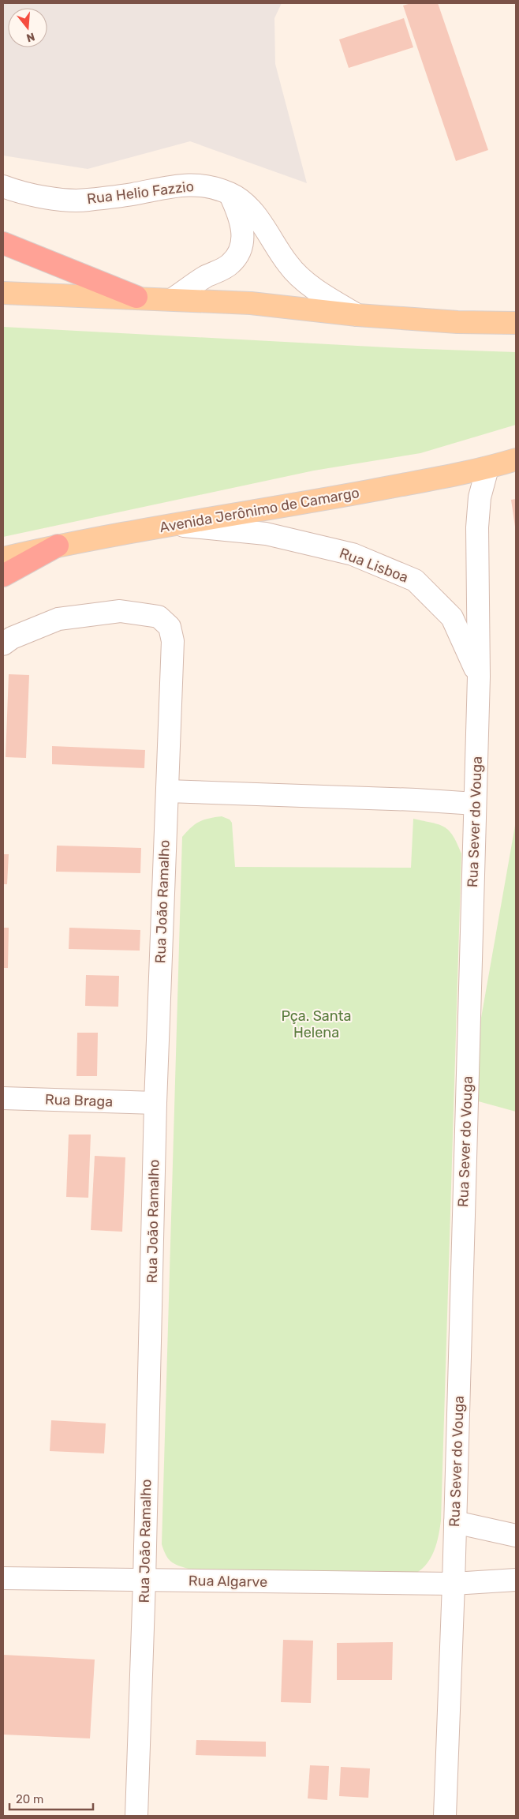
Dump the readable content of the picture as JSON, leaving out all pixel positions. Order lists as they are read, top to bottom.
{
  "streets": {
    "main road": ["Avenida Jerônimo de Camargo"],
    "street": [
      "Rua Helio Fazzio",
      "Rua Lisboa",
      "Rua Sever do Vouga",
      "Rua João Ramalho",
      "Rua Braga",
      "Rua Algarve"
    ]
  },
  "crossings": [
    ["Avenida Jerônimo de Camargo", "Rua Lisboa"],
    ["Avenida Jerônimo de Camargo", "Rua Sever do Vouga"],
    ["Rua Lisboa", "Rua Sever do Vouga"],
    ["Rua Sever do Vouga", "Rua Algarve"],
    ["Rua João Ramalho", "Rua Braga"],
    ["Rua João Ramalho", "Rua Algarve"]
  ],
  "parks": ["Pça. Santa Helena"],
  "scale_bar": "20 m",
  "north": "bottom"
}
